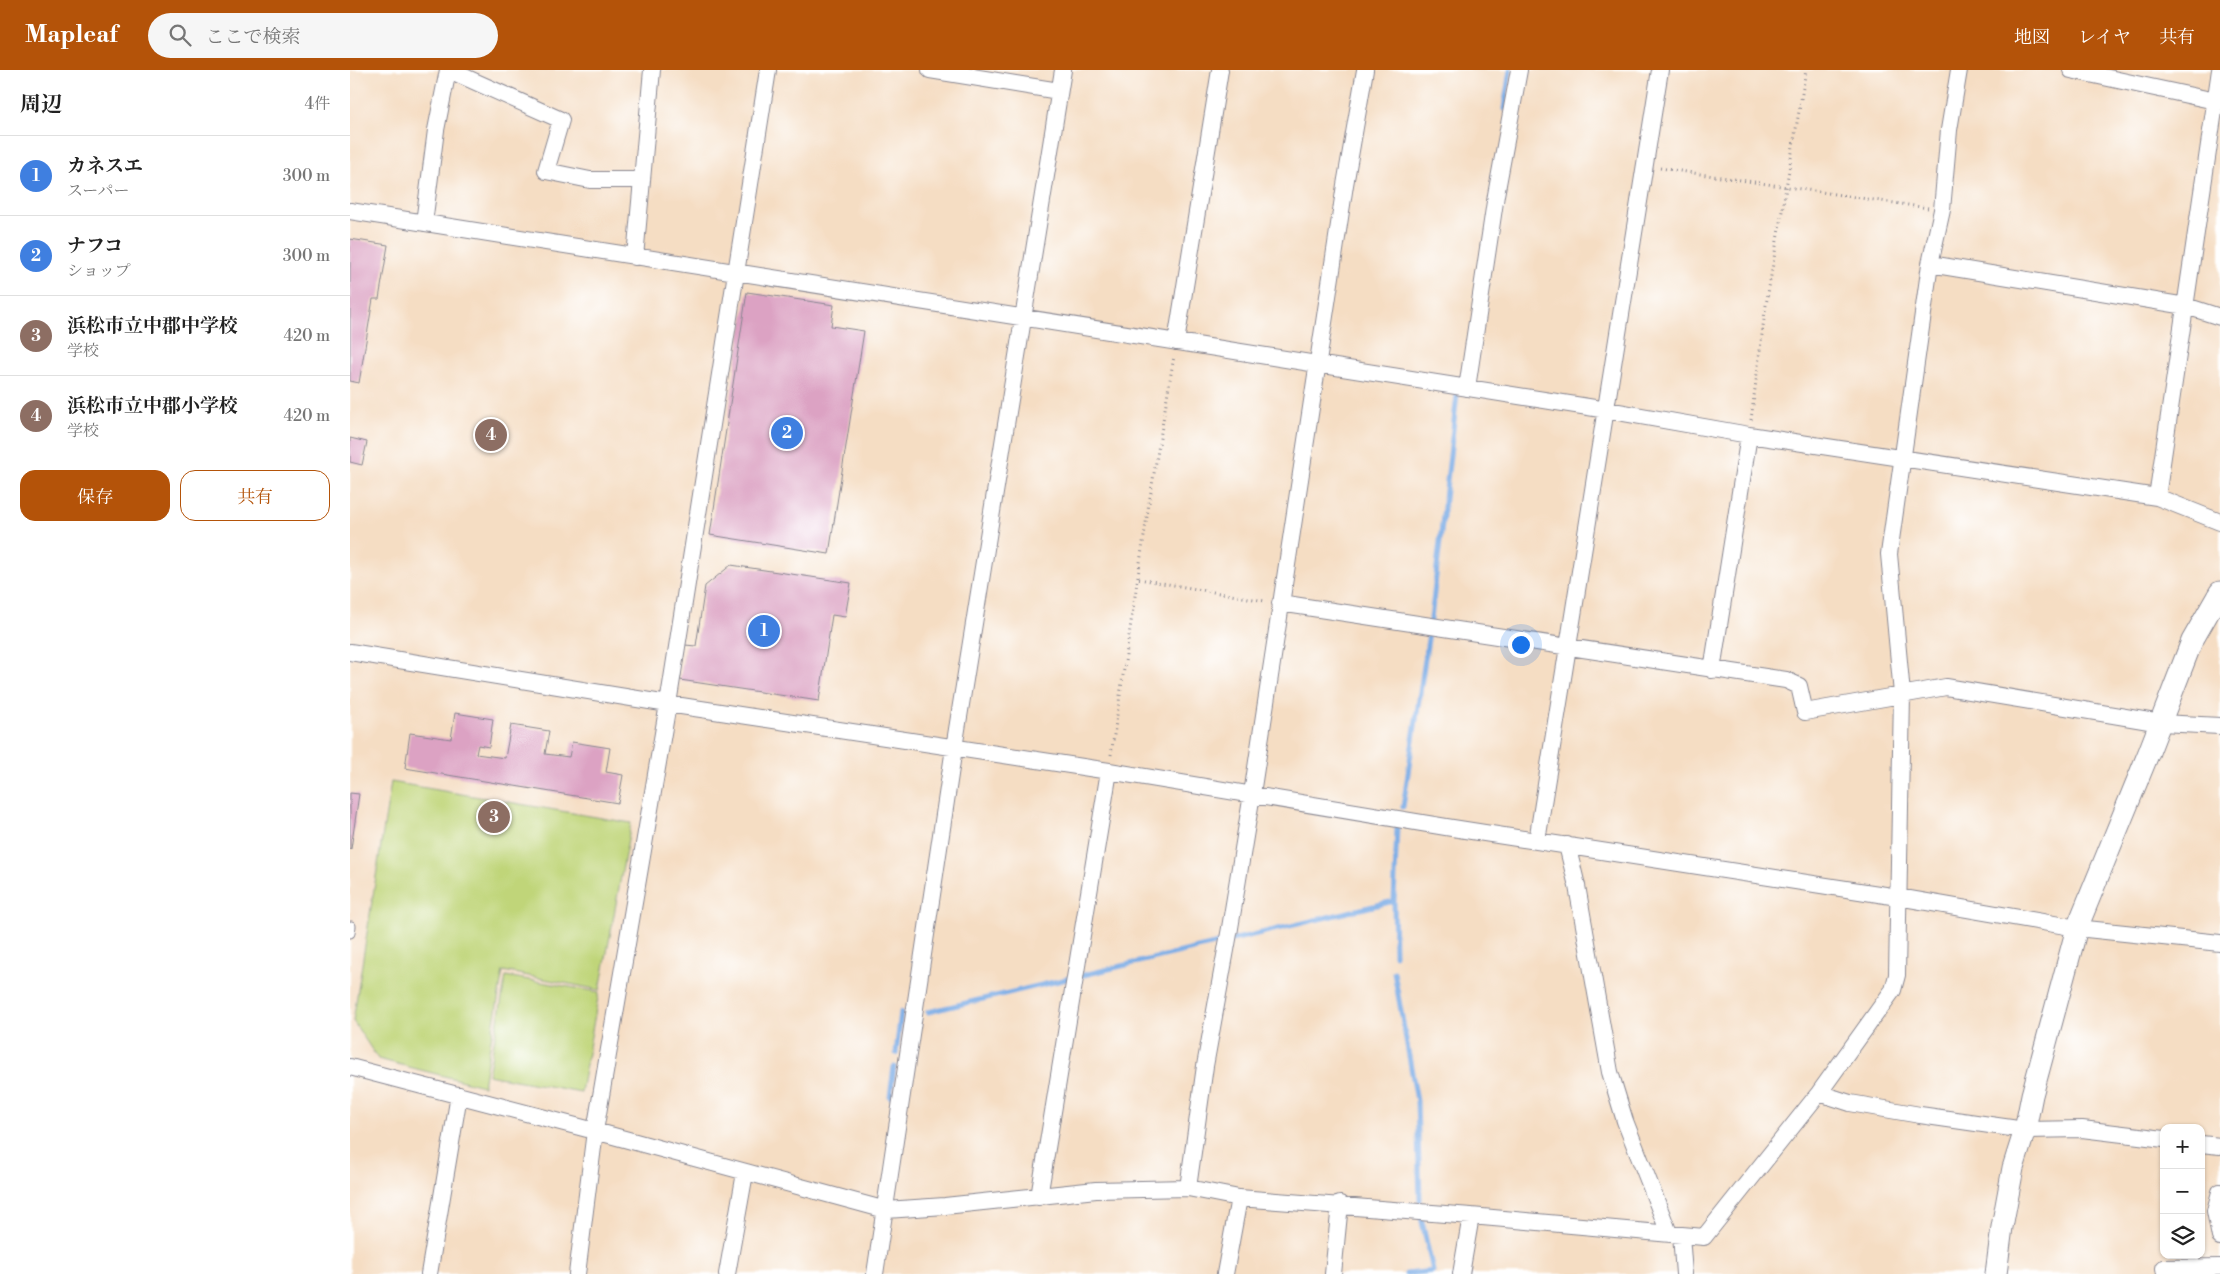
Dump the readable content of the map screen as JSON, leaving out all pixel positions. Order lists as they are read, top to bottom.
{
  "page": {
    "header": "Mapleaf",
    "search": "ここで検索",
    "nav": ["地図", "レイヤ", "共有"],
    "heading": ["周辺", "4件"],
    "list": [
      {
        "mark": "1",
        "name": "カネスエ",
        "note": "スーパー",
        "value": "300 m"
      },
      {
        "mark": "2",
        "name": "ナフコ",
        "note": "ショップ",
        "value": "300 m"
      },
      {
        "mark": "3",
        "name": "浜松市立中郡中学校",
        "note": "学校",
        "value": "420 m"
      },
      {
        "mark": "4",
        "name": "浜松市立中郡小学校",
        "note": "学校",
        "value": "420 m"
      }
    ],
    "pins": [
      "2",
      "4",
      "1",
      "3"
    ],
    "buttons": ["保存", "共有"],
    "map_buttons": ["+", "−"]
  }
}
